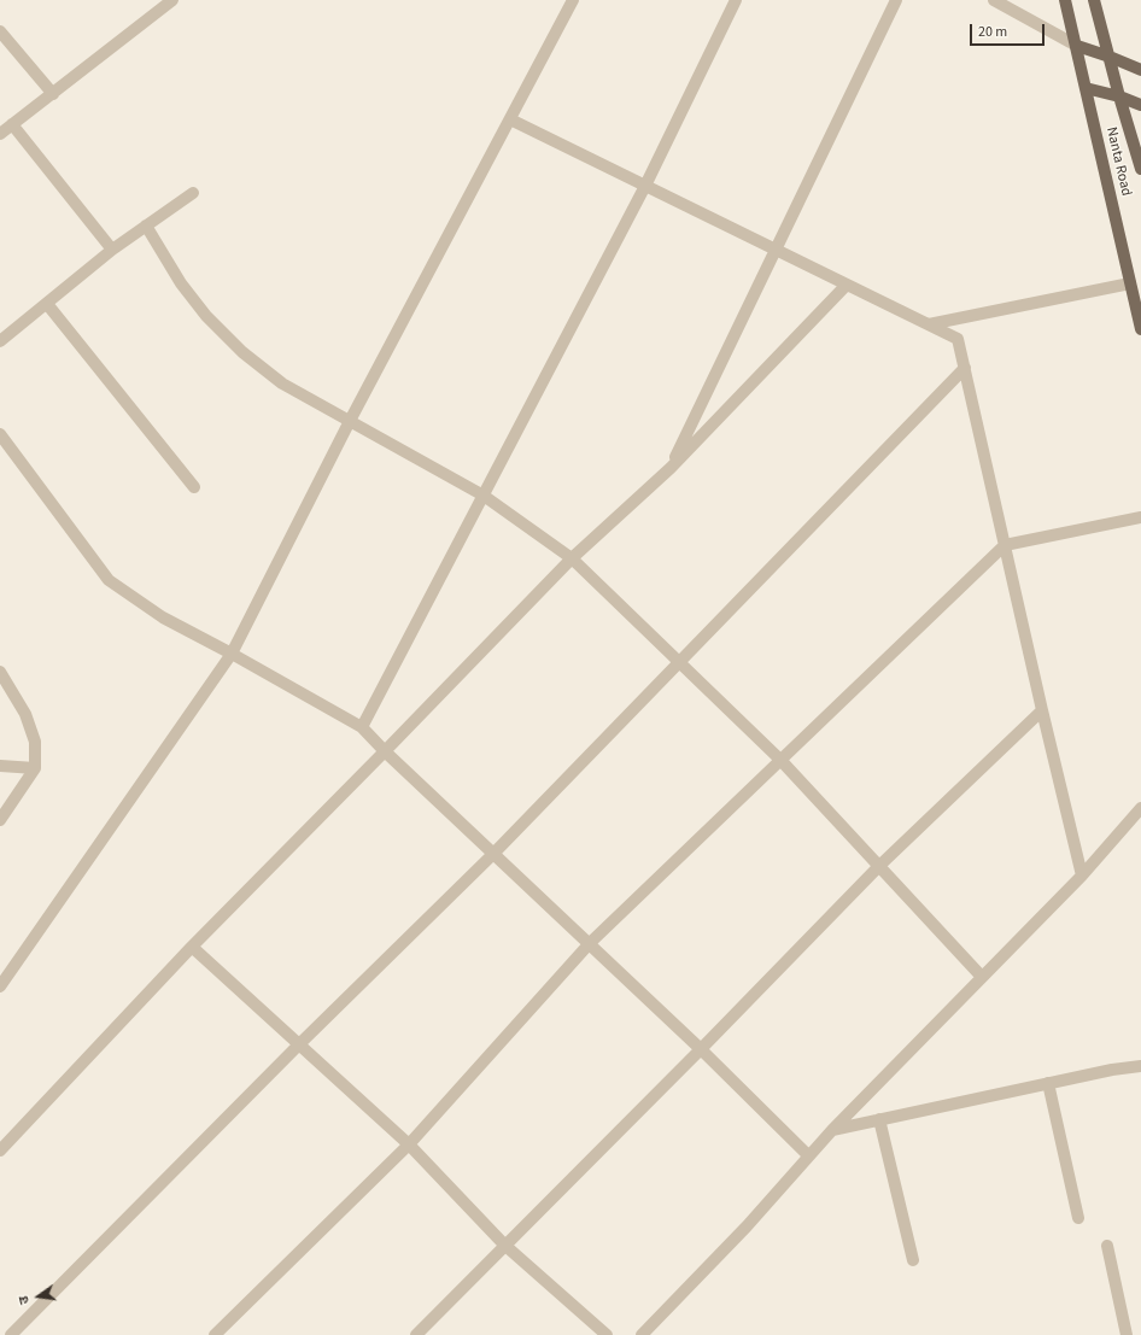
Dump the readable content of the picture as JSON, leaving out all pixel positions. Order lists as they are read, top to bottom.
{
  "streets": {
    "main road": ["Nanta Road"]
  },
  "scale_bar": "20 m",
  "north": "left"
}
